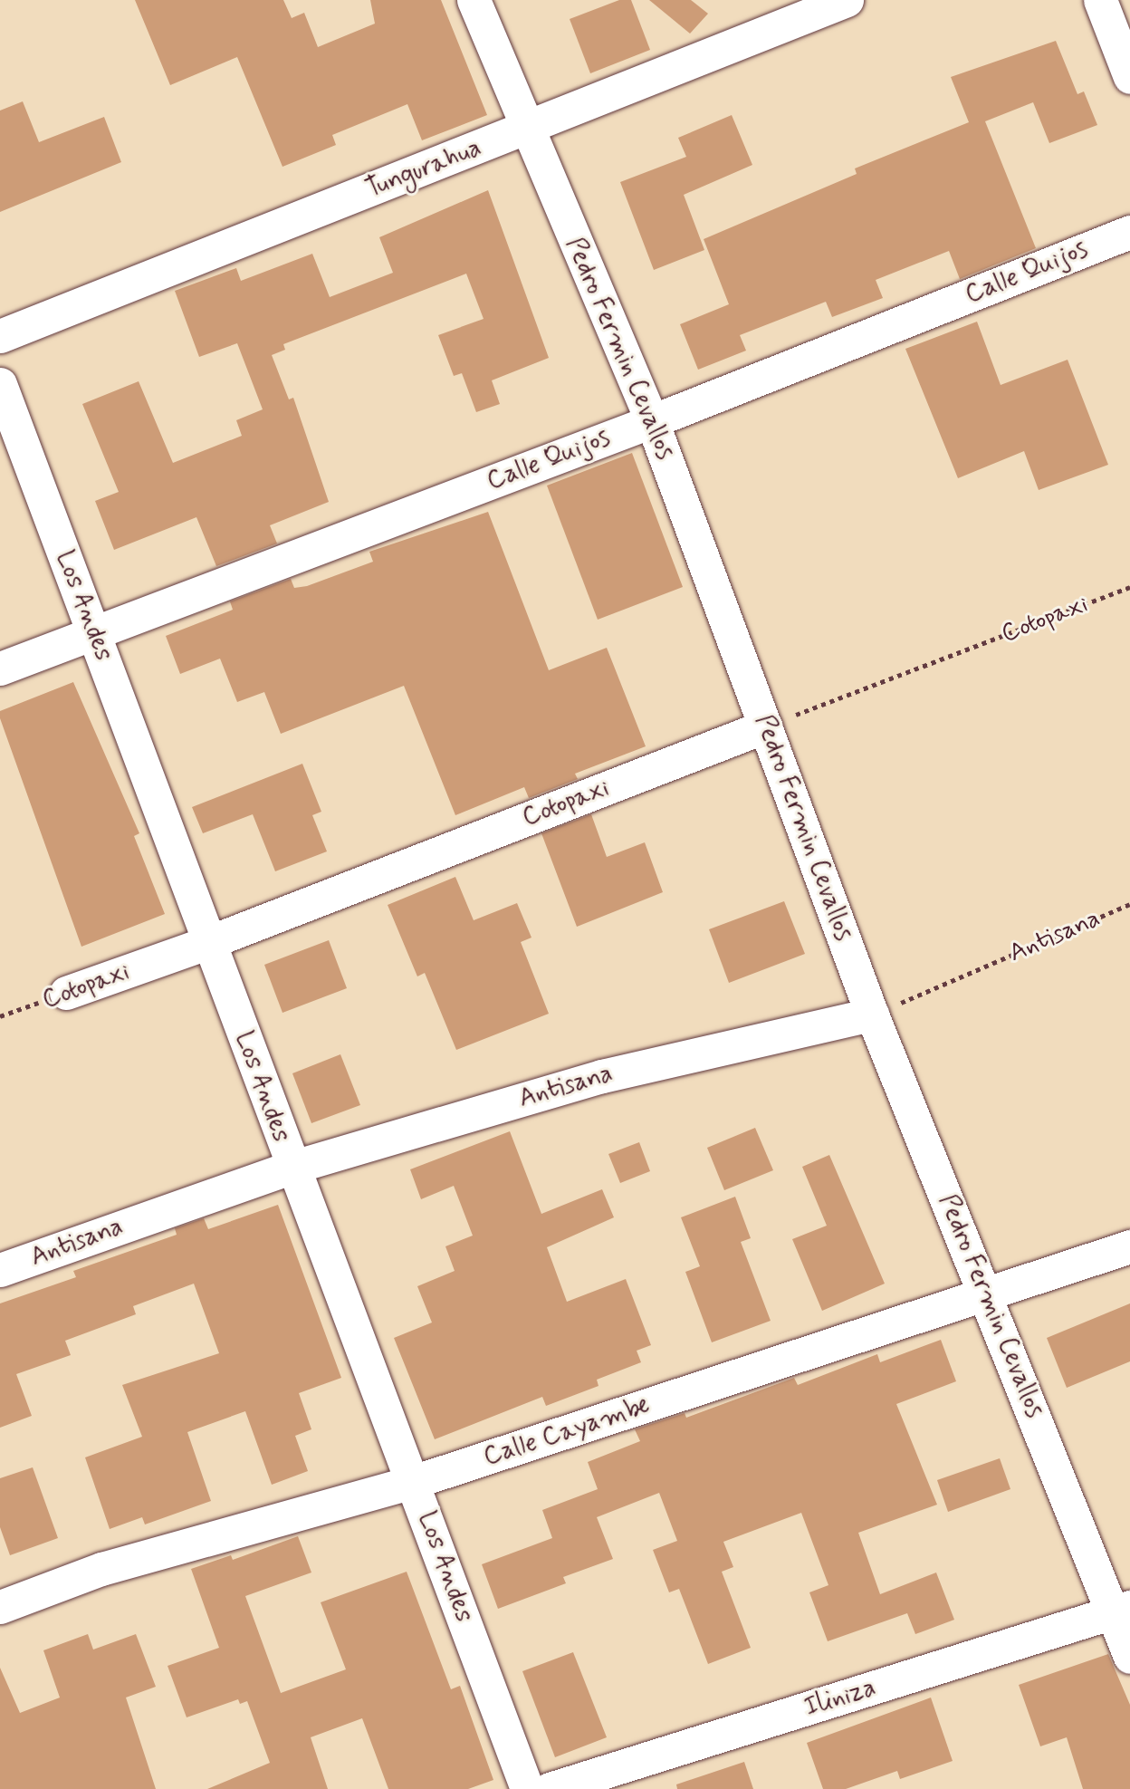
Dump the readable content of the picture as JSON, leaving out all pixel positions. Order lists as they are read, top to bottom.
{
  "streets": {
    "street": [
      "Tungurahua",
      "Calle Quijos",
      "Pedro Fermin Cevallos",
      "Los Andes",
      "Cotopaxi",
      "Antisana",
      "Calle Cayambe",
      "Iliniza"
    ]
  },
  "crossings": [
    ["Tungurahua", "Pedro Fermin Cevallos"],
    ["Calle Quijos", "Pedro Fermin Cevallos"],
    ["Calle Quijos", "Los Andes"],
    ["Pedro Fermin Cevallos", "Cotopaxi"],
    ["Pedro Fermin Cevallos", "Antisana"],
    ["Pedro Fermin Cevallos", "Calle Cayambe"],
    ["Pedro Fermin Cevallos", "Iliniza"],
    ["Los Andes", "Cotopaxi"],
    ["Los Andes", "Antisana"],
    ["Los Andes", "Calle Cayambe"]
  ]
}
